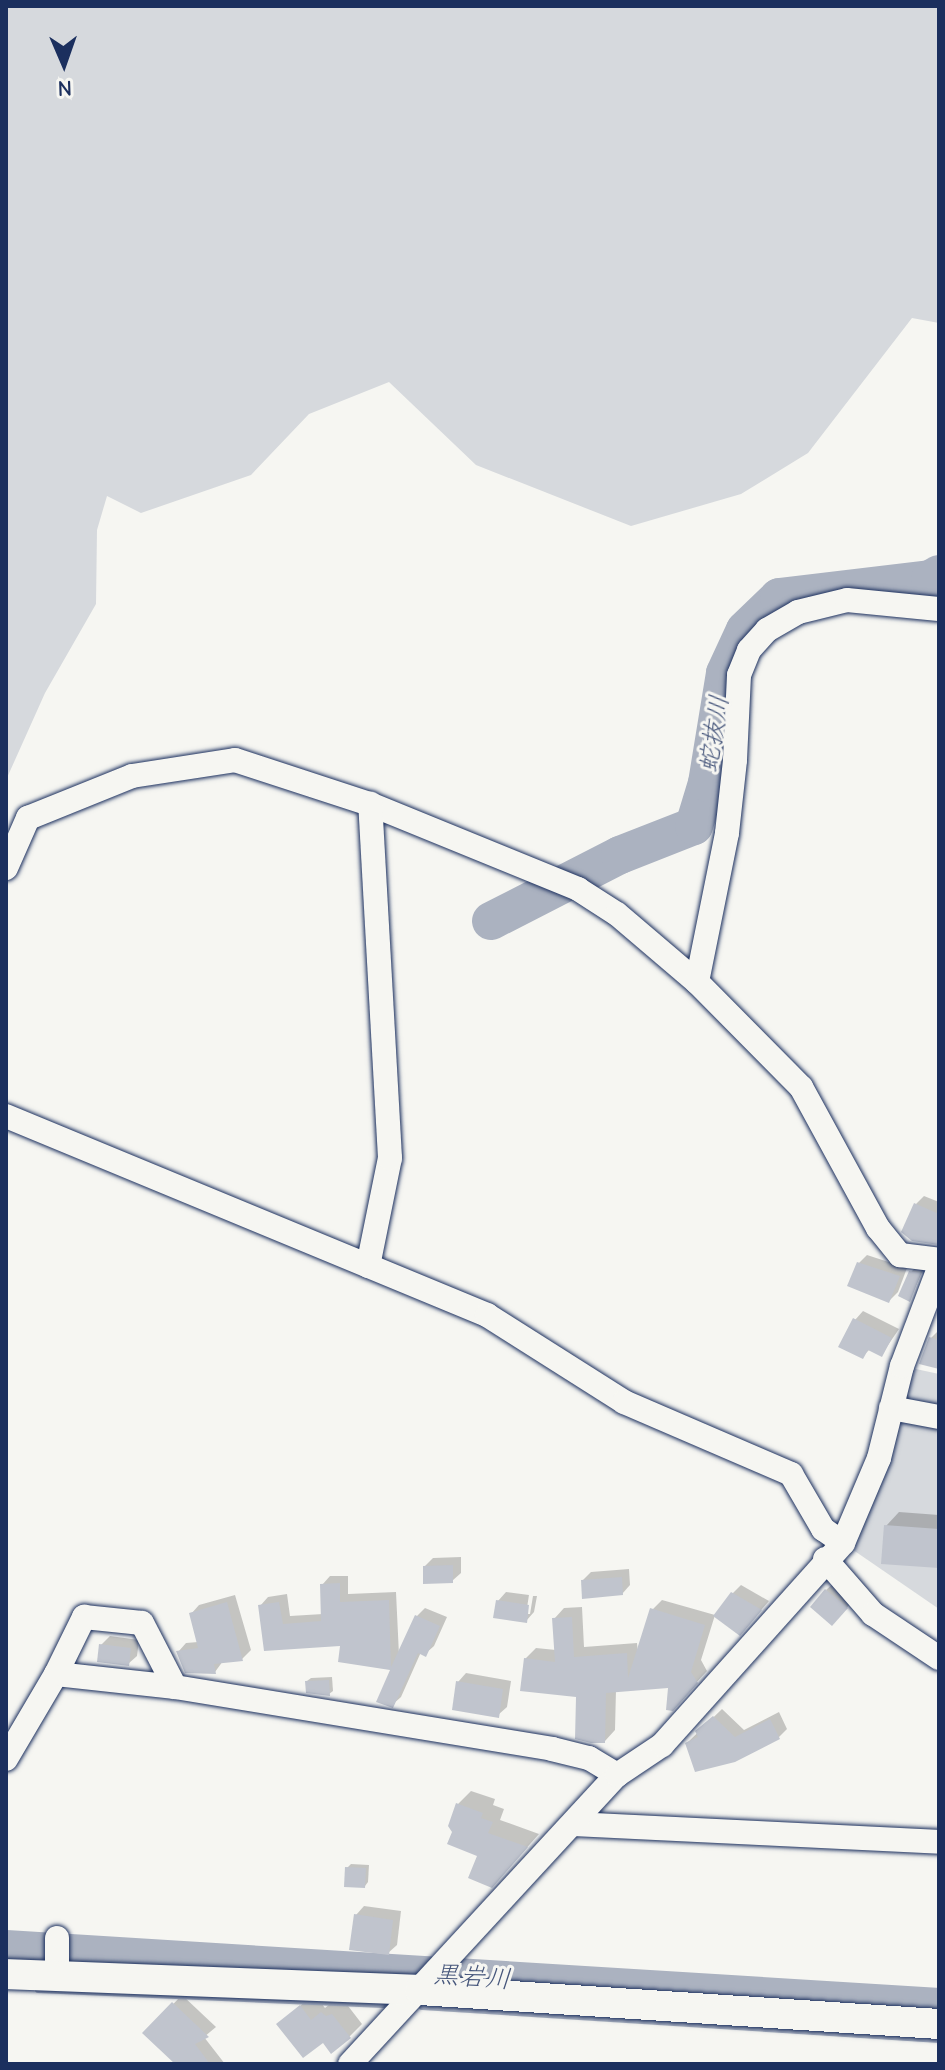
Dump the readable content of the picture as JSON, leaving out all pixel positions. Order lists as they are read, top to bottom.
{
  "water": ["蛇抜川", "黒岩川"],
  "north": "bottom"
}
